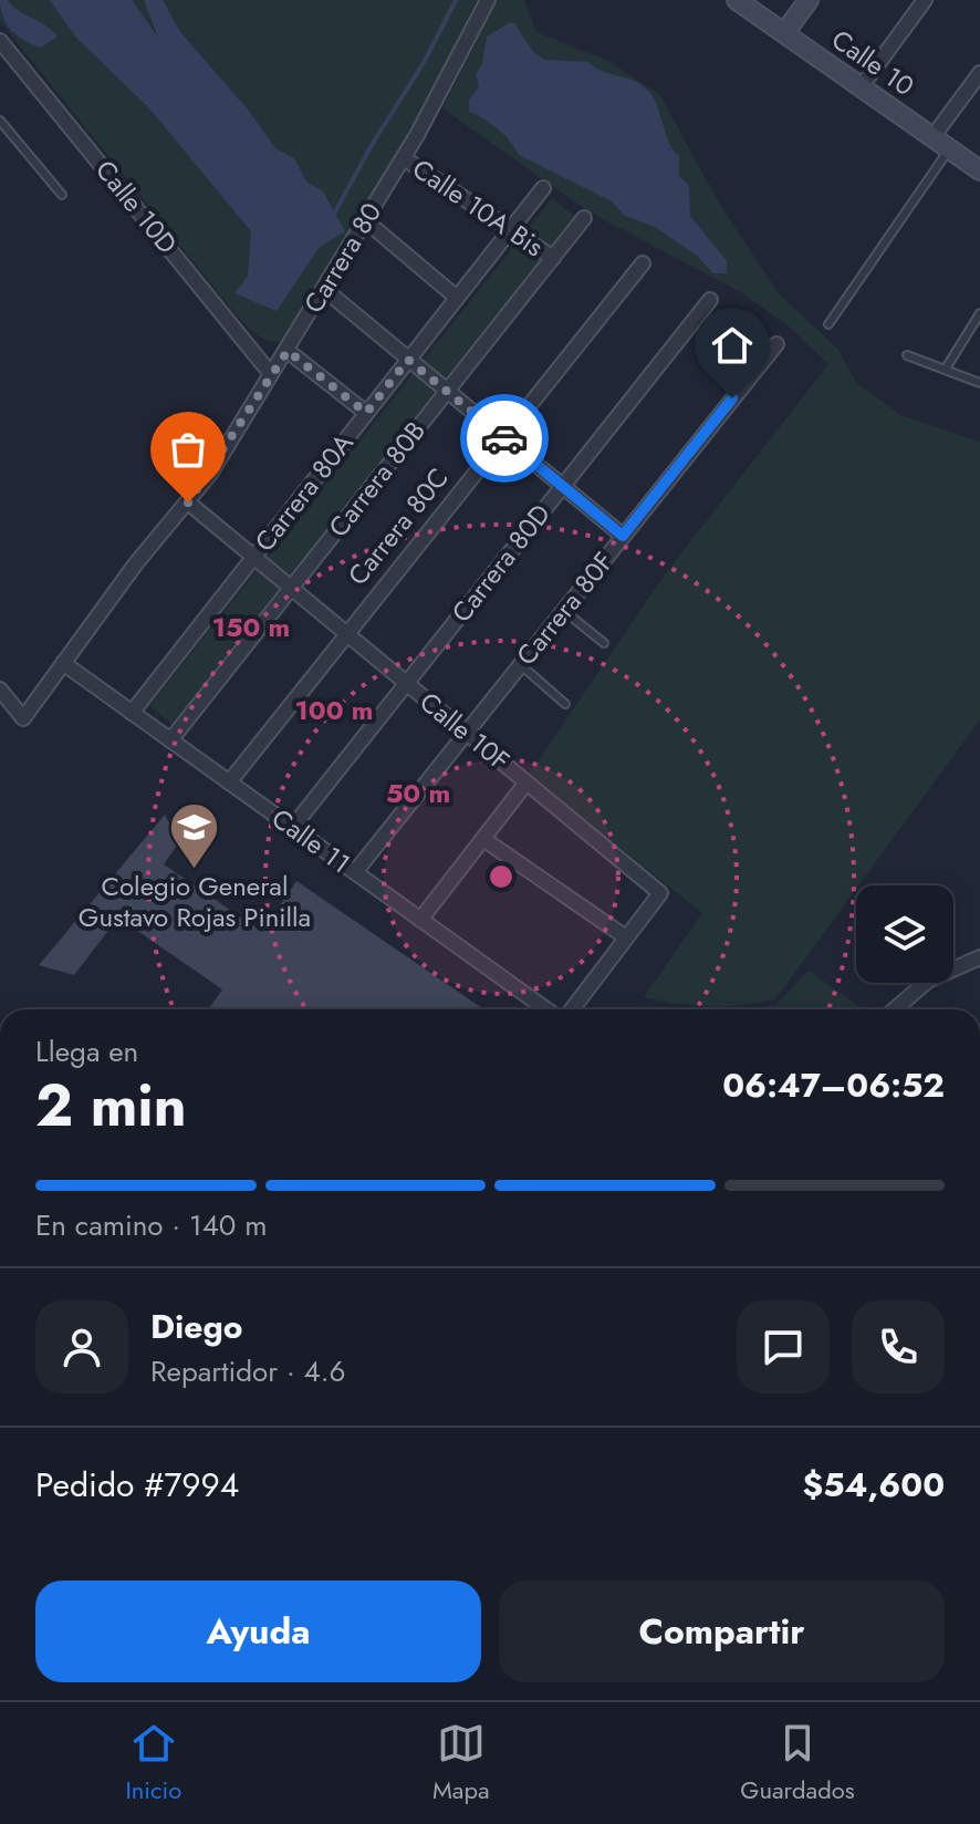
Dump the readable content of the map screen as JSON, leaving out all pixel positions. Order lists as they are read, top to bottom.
{
  "streets": {
    "street": [
      "Calle 10",
      "Calle 10D",
      "Calle 10A Bis",
      "Carrera 80",
      "Carrera 80B",
      "Carrera 80A",
      "Carrera 80C",
      "Carrera 80D",
      "Carrera 80F",
      "Calle 10F",
      "Calle 11"
    ]
  },
  "crossings": [
    ["Calle 10D", "Carrera 80"],
    ["Calle 10A Bis", "Carrera 80"],
    ["Calle 10A Bis", "Carrera 80B"],
    ["Calle 10A Bis", "Carrera 80A"],
    ["Carrera 80", "Calle 10F"],
    ["Carrera 80", "Calle 11"],
    ["Carrera 80B", "Calle 10F"],
    ["Carrera 80B", "Calle 11"],
    ["Carrera 80A", "Calle 10F"],
    ["Carrera 80A", "Calle 11"],
    ["Carrera 80C", "Calle 10F"],
    ["Carrera 80C", "Calle 11"],
    ["Carrera 80D", "Calle 10F"],
    ["Carrera 80D", "Calle 11"],
    ["Carrera 80F", "Calle 10F"],
    ["Carrera 80F", "Calle 11"]
  ],
  "places": {
    "school or university": ["Colegio General Gustavo Rojas Pinilla"]
  },
  "page": {
    "heading": ["2 min", "Llega en", "06:47–06:52"],
    "panel": [
      "Diego",
      "Repartidor · 4.6",
      "Pedido #7994",
      "$54,600"
    ],
    "bar": "En camino · 140 m",
    "buttons": ["Ayuda", "Compartir"],
    "tabs": ["Inicio", "Mapa", "Guardados"]
  },
  "rings": ["150 m", "100 m", "50 m"]
}
